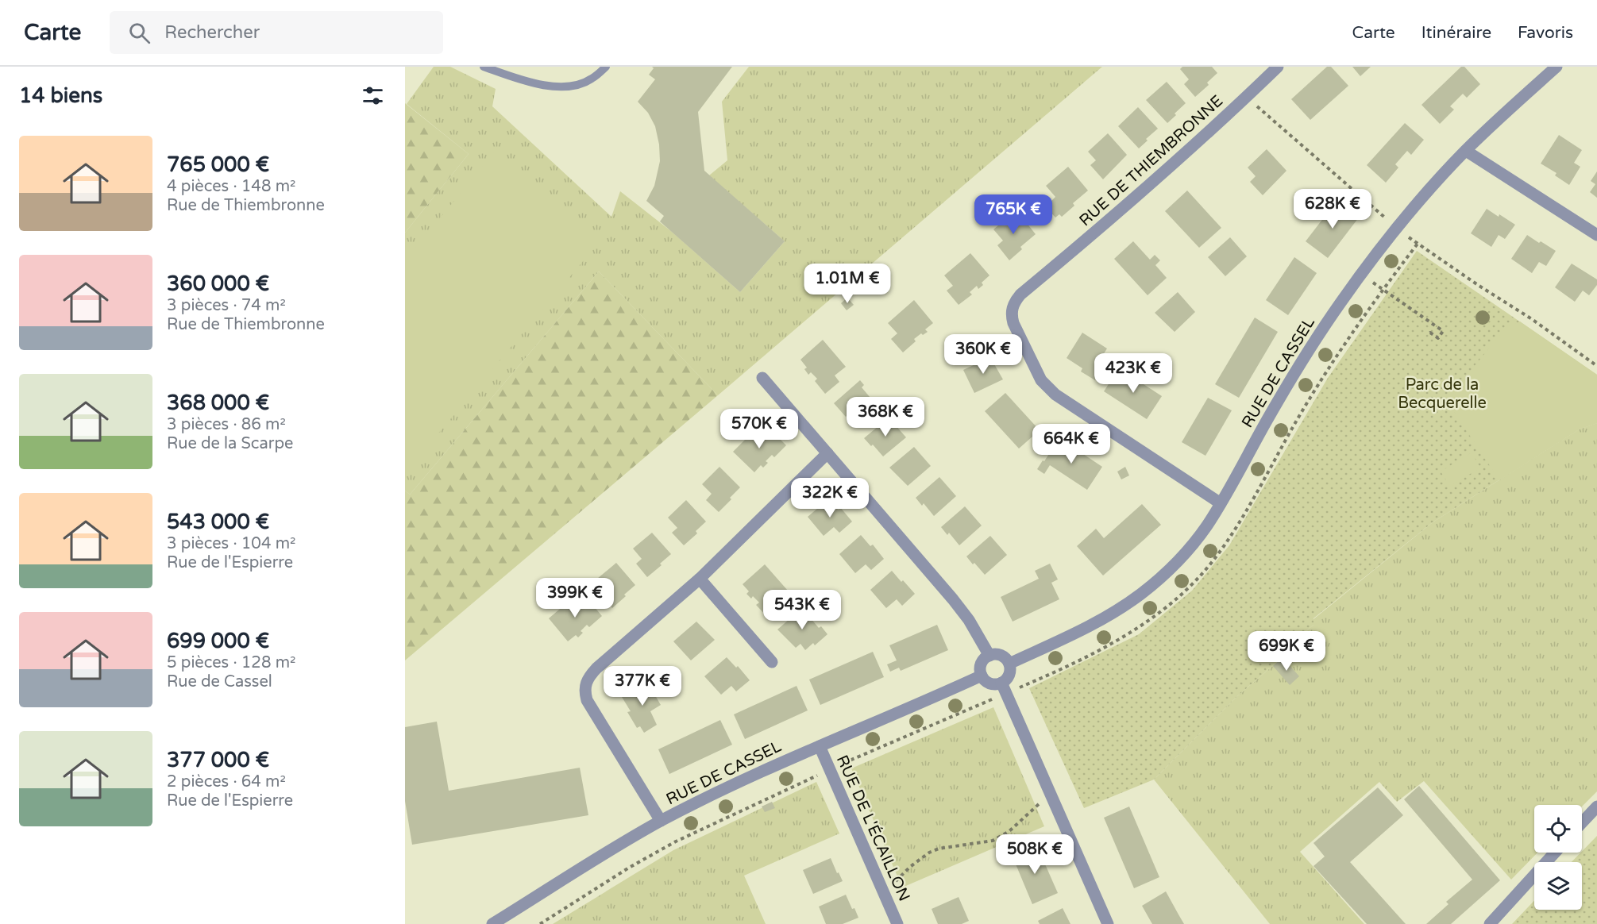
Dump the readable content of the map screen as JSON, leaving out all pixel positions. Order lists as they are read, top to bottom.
{
  "streets": {
    "street": ["RUE DE THIEMBRONNE", "RUE DE CASSEL", "RUE DE L'ÉCAILLON"]
  },
  "crossings": [
    ["RUE DE THIEMBRONNE", "RUE DE CASSEL"],
    ["RUE DE CASSEL", "RUE DE L'ÉCAILLON"]
  ],
  "parks": ["Parc de la Becquerelle"],
  "page": {
    "header": "Carte",
    "search": "Rechercher",
    "nav": ["Carte", "Itinéraire", "Favoris"],
    "heading": "14 biens",
    "list": [
      {
        "name": "765 000 €",
        "note": "4 pièces · 148 m² · Rue de Thiembronne"
      },
      {
        "name": "360 000 €",
        "note": "3 pièces · 74 m² · Rue de Thiembronne"
      },
      {
        "name": "368 000 €",
        "note": "3 pièces · 86 m² · Rue de la Scarpe"
      },
      {
        "name": "543 000 €",
        "note": "3 pièces · 104 m² · Rue de l'Espierre"
      },
      {
        "name": "699 000 €",
        "note": "5 pièces · 128 m² · Rue de Cassel"
      },
      {
        "name": "377 000 €",
        "note": "2 pièces · 64 m² · Rue de l'Espierre"
      }
    ],
    "price": [
      "628K €",
      "765K €",
      "1.01M €",
      "360K €",
      "423K €",
      "368K €",
      "570K €",
      "664K €",
      "322K €",
      "399K €",
      "543K €",
      "699K €",
      "377K €",
      "508K €"
    ]
  }
}
